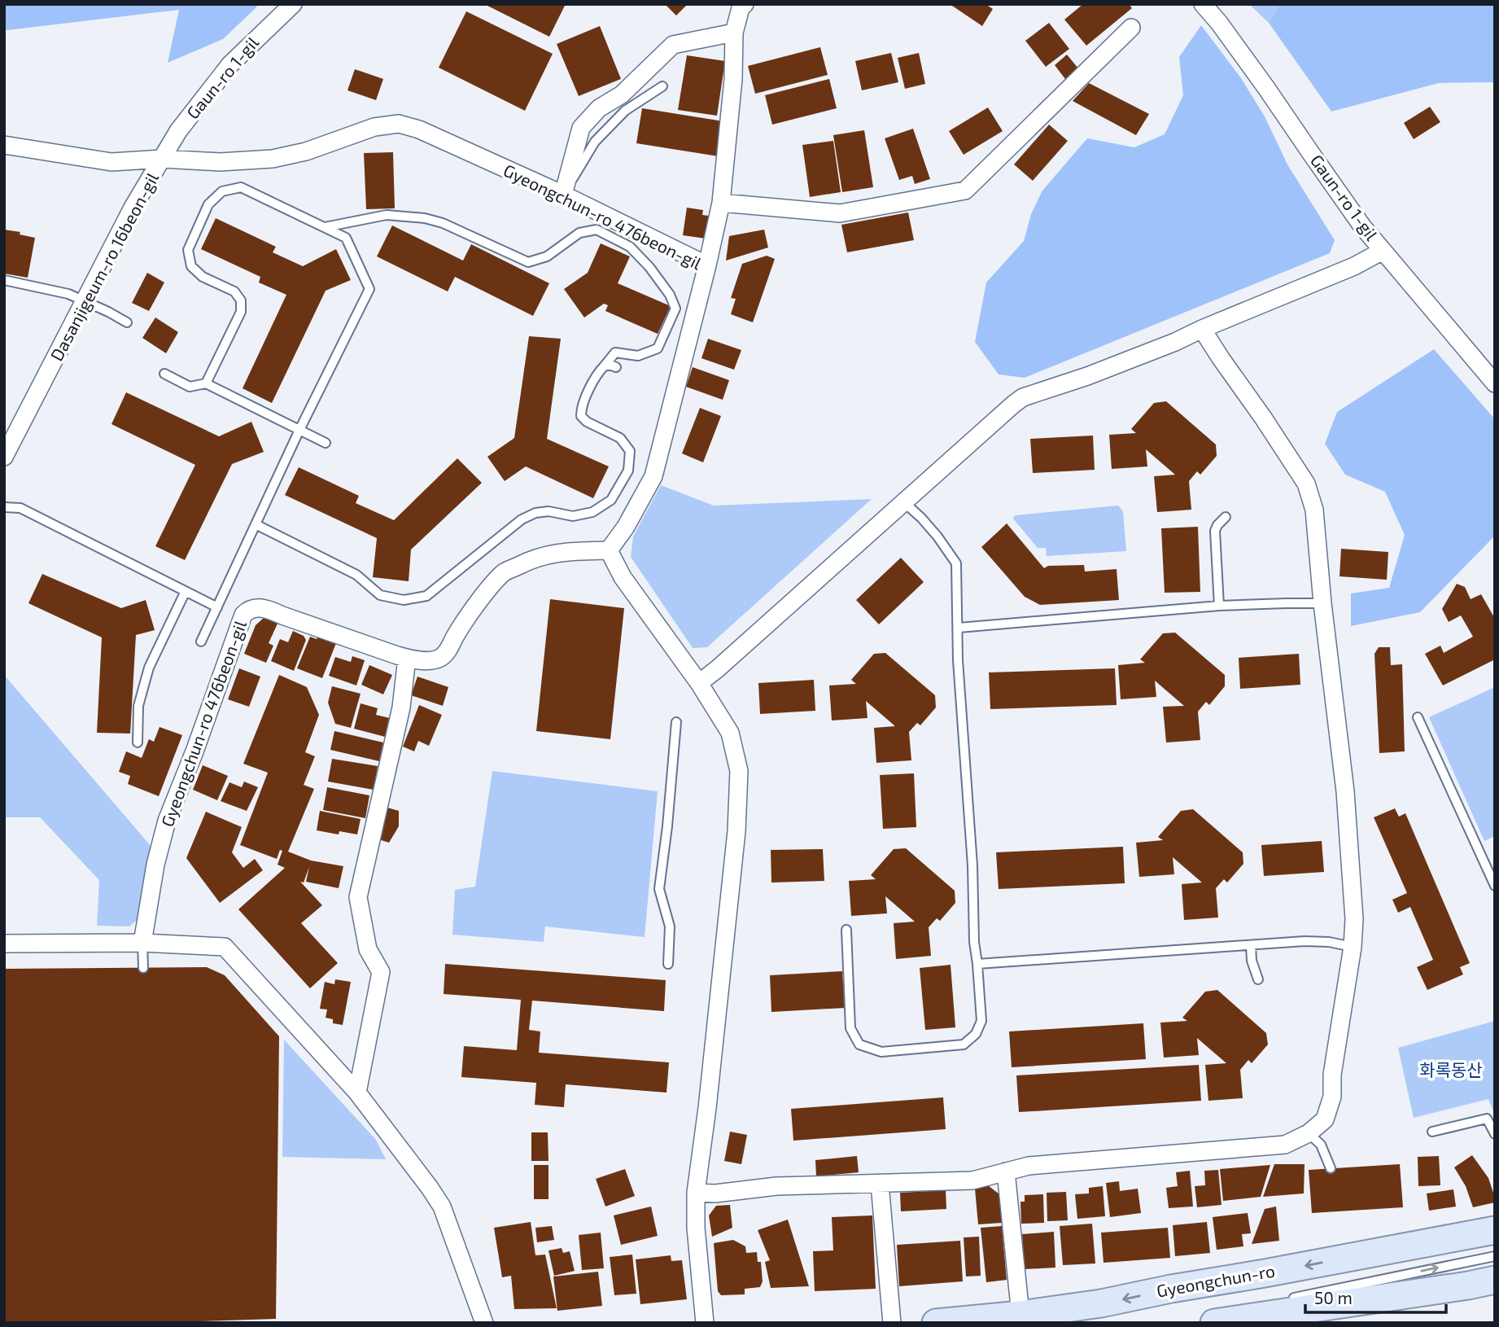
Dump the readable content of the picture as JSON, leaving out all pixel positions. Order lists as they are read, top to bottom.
{
  "streets": {
    "main road": ["Gyeongchun-ro"],
    "street": ["Gaun-ro 1-gil", "Gyeongchun-ro 476beon-gil", "Dasanjigeum-ro 16beon-gil"]
  },
  "crossings": [
    ["Gaun-ro 1-gil", "Gyeongchun-ro 476beon-gil"],
    ["Gaun-ro 1-gil", "Dasanjigeum-ro 16beon-gil"],
    ["Gyeongchun-ro 476beon-gil", "Dasanjigeum-ro 16beon-gil"]
  ],
  "parks": ["화록동산"],
  "scale_bar": "50 m"
}
